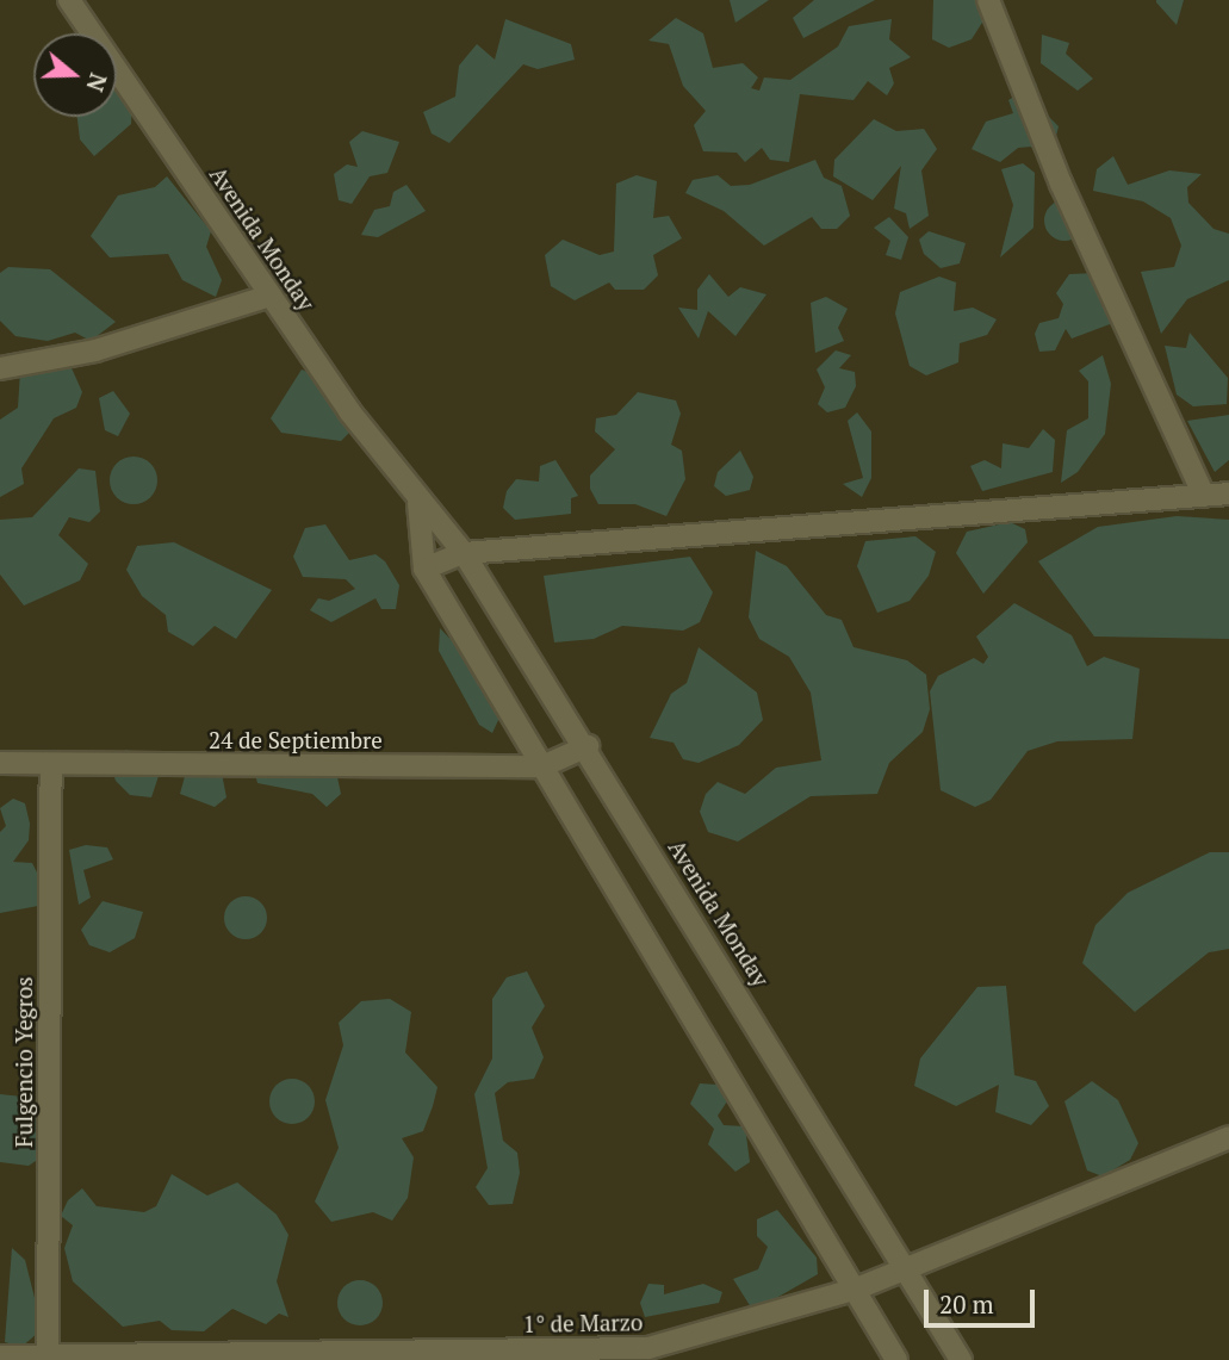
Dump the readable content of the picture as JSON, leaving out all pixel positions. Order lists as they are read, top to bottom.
{
  "streets": {
    "street": [
      "Avenida Monday",
      "24 de Septiembre",
      "Fulgencio Yegros",
      "1° de Marzo"
    ]
  },
  "crossings": [
    ["Avenida Monday", "24 de Septiembre"],
    ["Avenida Monday", "1° de Marzo"],
    ["24 de Septiembre", "Fulgencio Yegros"],
    ["Fulgencio Yegros", "1° de Marzo"]
  ],
  "scale_bar": "20 m",
  "north": "right"
}
